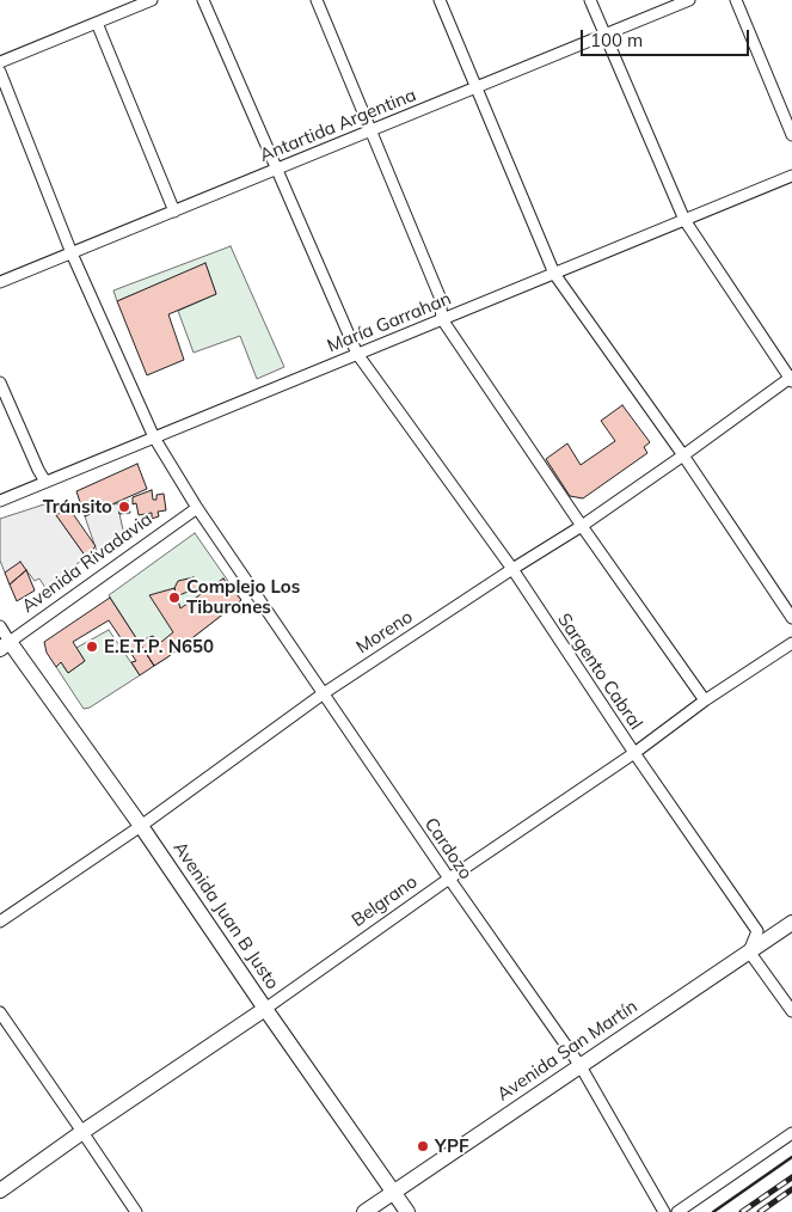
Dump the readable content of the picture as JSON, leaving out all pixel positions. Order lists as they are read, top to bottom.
{
  "streets": {
    "street": [
      "Antartida Argentina",
      "María Garrahan",
      "Avenida Rivadavia",
      "Moreno",
      "Sargento Cabral",
      "Cardozo",
      "Belgrano",
      "Avenida Juan B Justo",
      "Avenida San Martín"
    ]
  },
  "crossings": [
    ["Antartida Argentina", "Sargento Cabral"],
    ["Antartida Argentina", "Cardozo"],
    ["María Garrahan", "Sargento Cabral"],
    ["María Garrahan", "Cardozo"],
    ["Avenida Rivadavia", "Cardozo"],
    ["Avenida Rivadavia", "Avenida Juan B Justo"],
    ["Moreno", "Sargento Cabral"],
    ["Moreno", "Cardozo"],
    ["Moreno", "Avenida Juan B Justo"],
    ["Sargento Cabral", "Belgrano"],
    ["Sargento Cabral", "Avenida San Martín"],
    ["Cardozo", "Belgrano"],
    ["Cardozo", "Avenida San Martín"],
    ["Belgrano", "Avenida Juan B Justo"],
    ["Avenida Juan B Justo", "Avenida San Martín"]
  ],
  "places": [
    "Tránsito",
    "Complejo Los Tiburones",
    "E.E.T.P. N650",
    "YPF"
  ],
  "scale_bar": "100 m"
}
